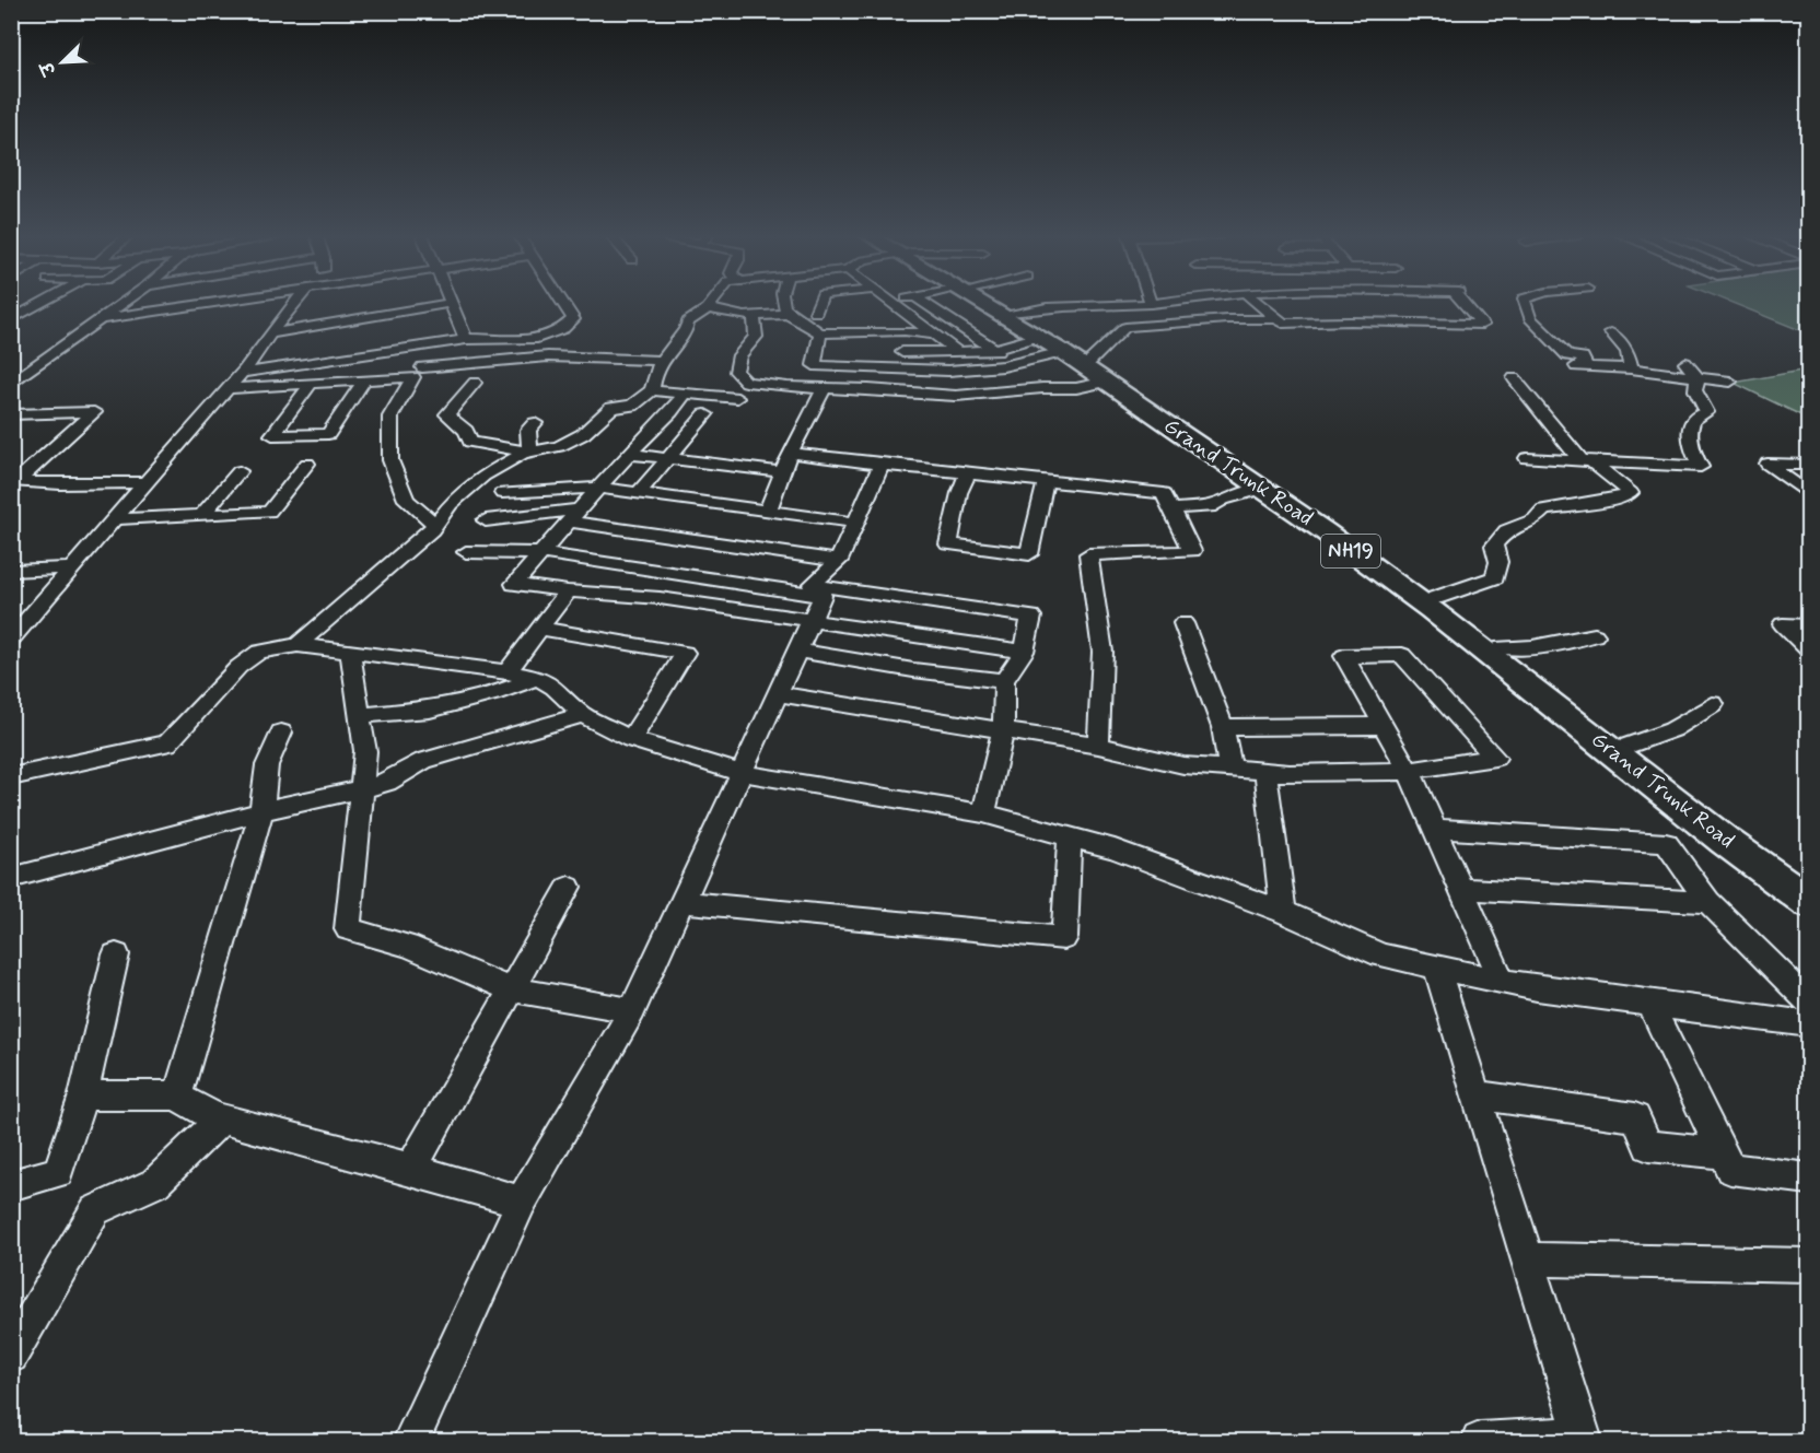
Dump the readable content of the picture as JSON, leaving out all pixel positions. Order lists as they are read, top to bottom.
{
  "streets": {
    "highway": ["Grand Trunk Road", "NH19"]
  },
  "north": "bottom left"
}
